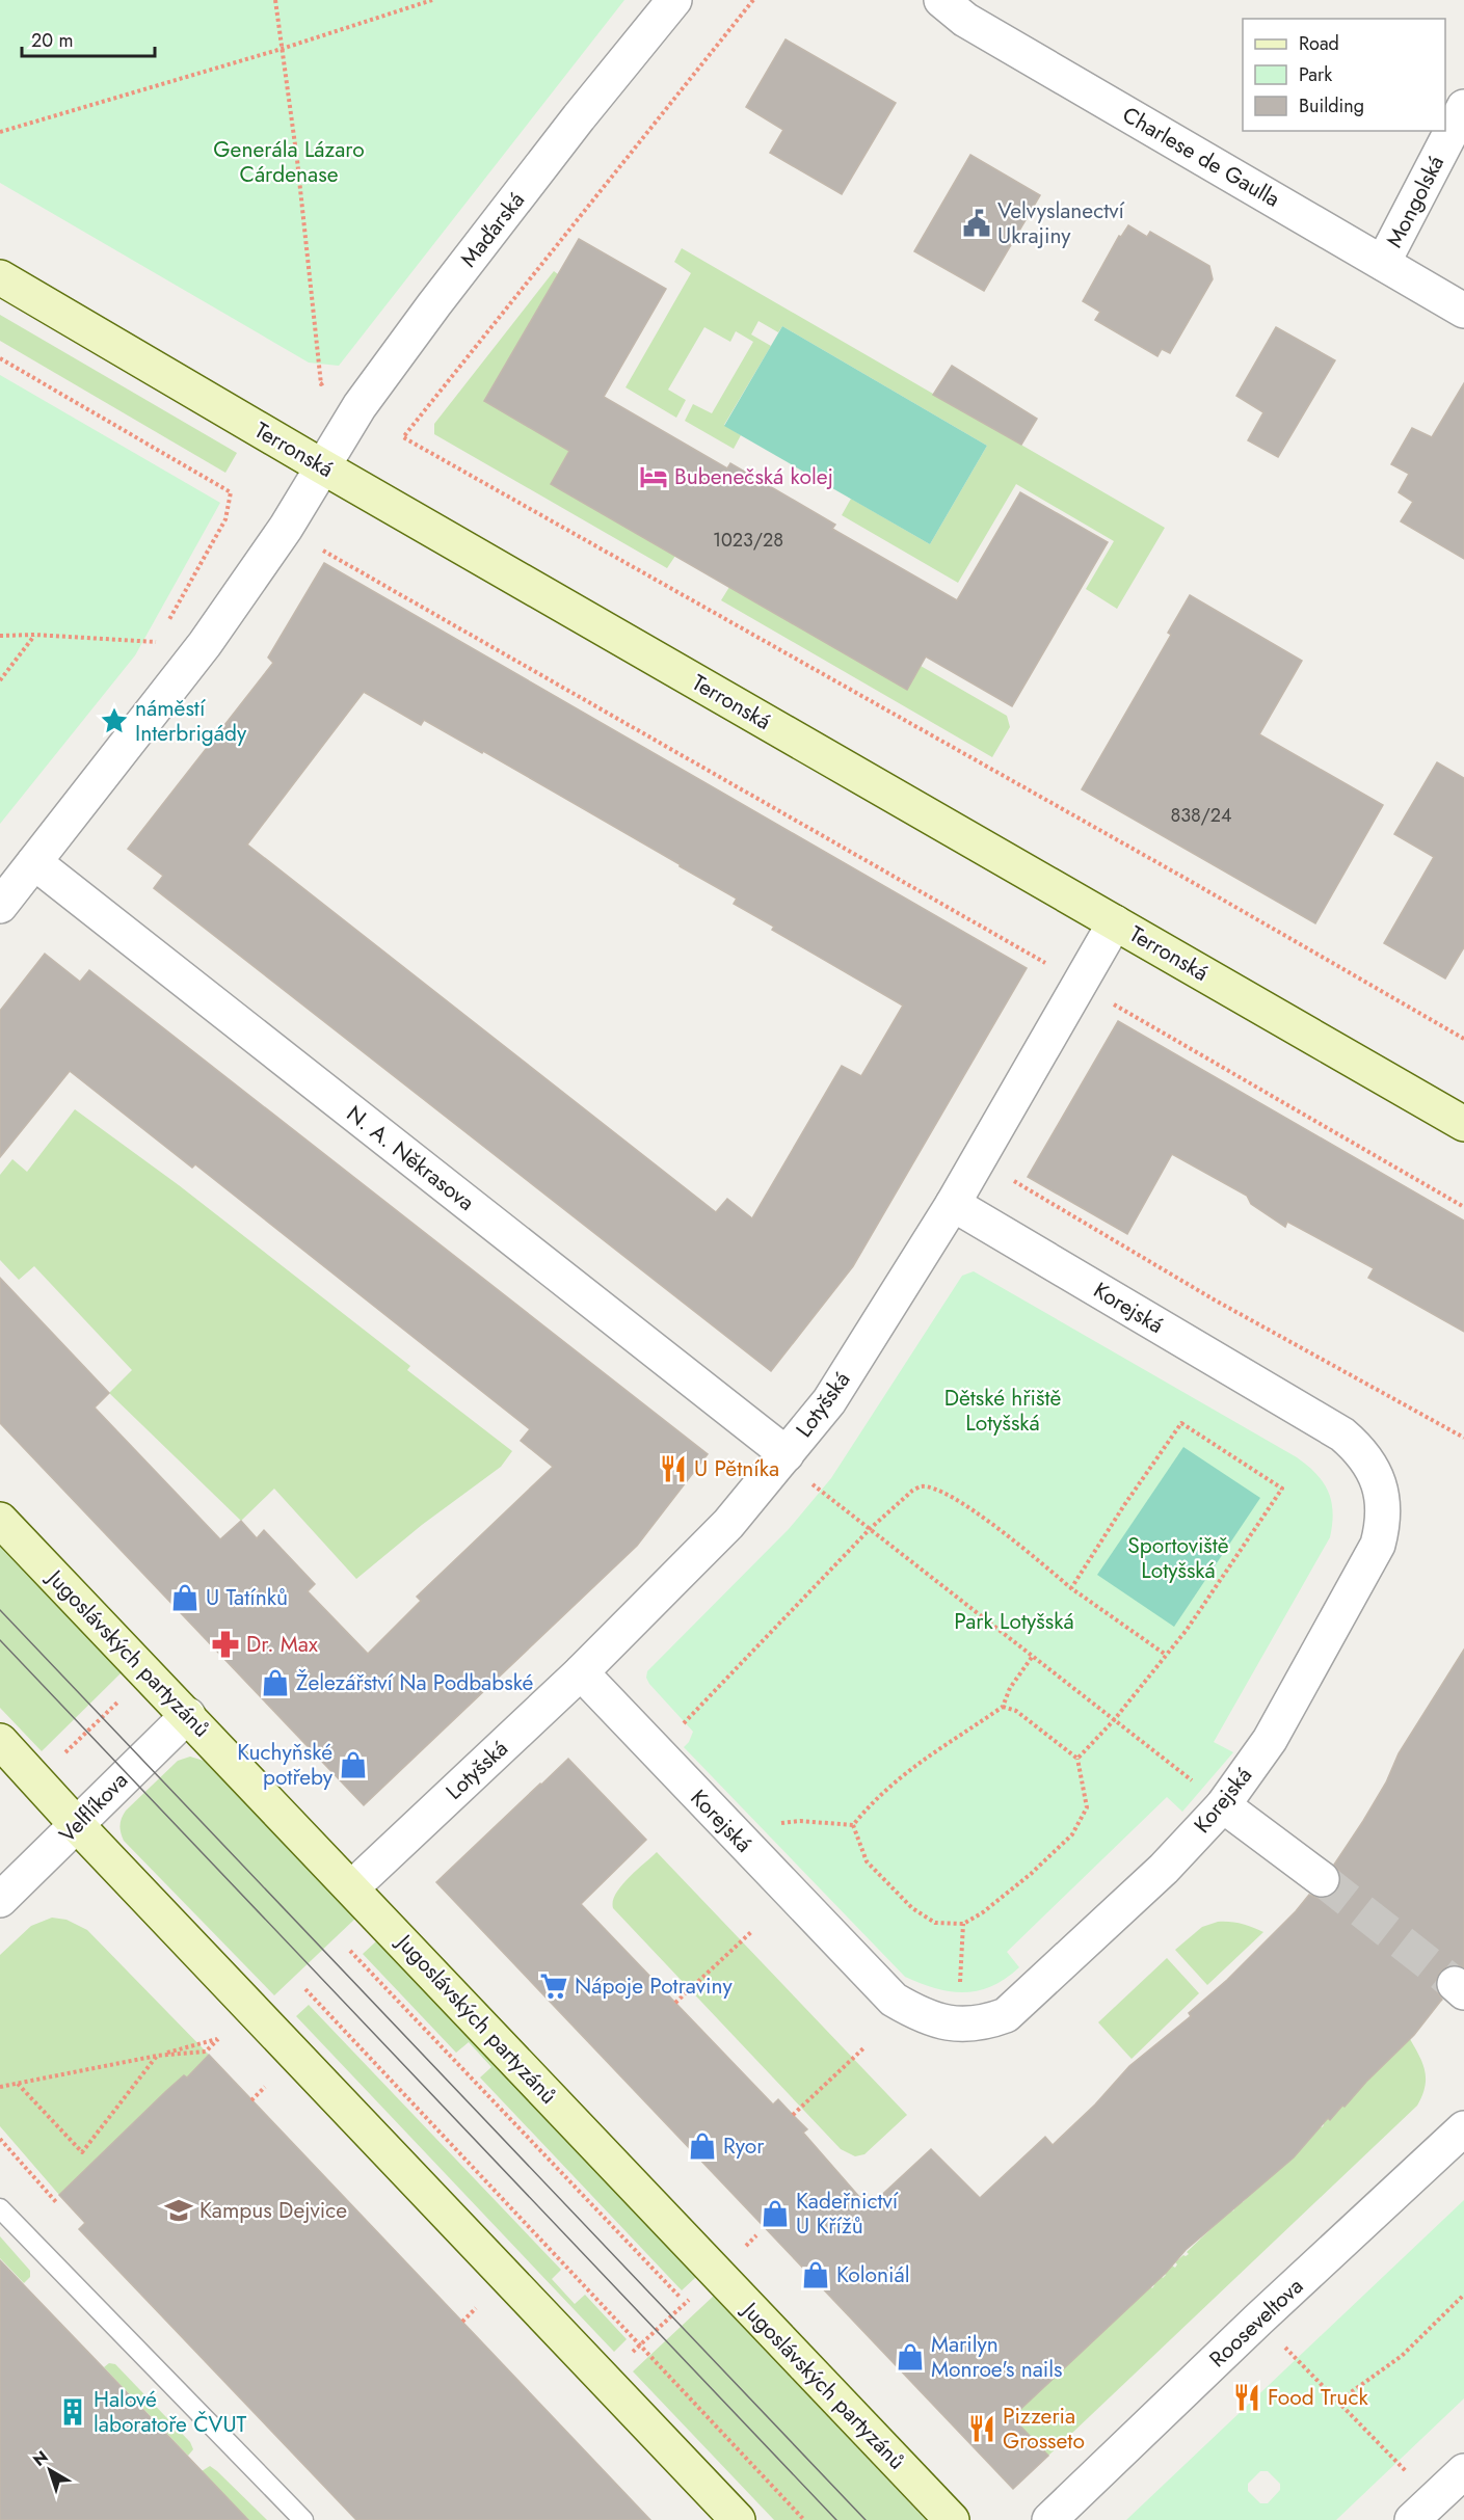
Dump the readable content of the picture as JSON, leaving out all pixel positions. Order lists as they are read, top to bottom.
{
  "streets": {
    "main road": ["Terronská", "Jugoslávských partyzánů"],
    "street": [
      "Charlese de Gaulla",
      "Mongolská",
      "Maďarská",
      "N. A. Někrasova",
      "Korejská",
      "Lotyšská",
      "Velflíkova",
      "Rooseveltova"
    ]
  },
  "crossings": [
    ["Charlese de Gaulla", "Mongolská"],
    ["Maďarská", "Terronská"],
    ["Terronská", "Lotyšská"],
    ["N. A. Někrasova", "Lotyšská"],
    ["Korejská", "Lotyšská"],
    ["Lotyšská", "Jugoslávských partyzánů"],
    ["Jugoslávských partyzánů", "Velflíkova"]
  ],
  "parks": [
    "Generála Lázaro Cárdenase",
    "Dětské hřiště Lotyšská",
    "Sportoviště Lotyšská",
    "Park Lotyšská"
  ],
  "places": {
    "public building": ["Velvyslanectví Ukrajiny"],
    "hotel": ["Bubenečská kolej"],
    "place": ["náměstí Interbrigády"],
    "restaurant": ["U Pětníka", "Food Truck", "Pizzeria Grosseto"],
    "shop": [
      "U Tatínků",
      "Železářství Na Podbabské",
      "Kuchyňské potřeby",
      "Ryor",
      "Kadeřnictví U Křížů",
      "Koloniál",
      "Marilyn Monroe's nails"
    ],
    "pharmacy": ["Dr. Max"],
    "supermarket": ["Nápoje Potraviny"],
    "school or university": ["Kampus Dejvice"],
    "building": ["Halové laboratoře ČVUT"]
  },
  "house_numbers": ["1023/28", "838/24"],
  "legend": ["Road", "Park", "Building"],
  "scale_bar": "20 m",
  "north": "top left"
}
